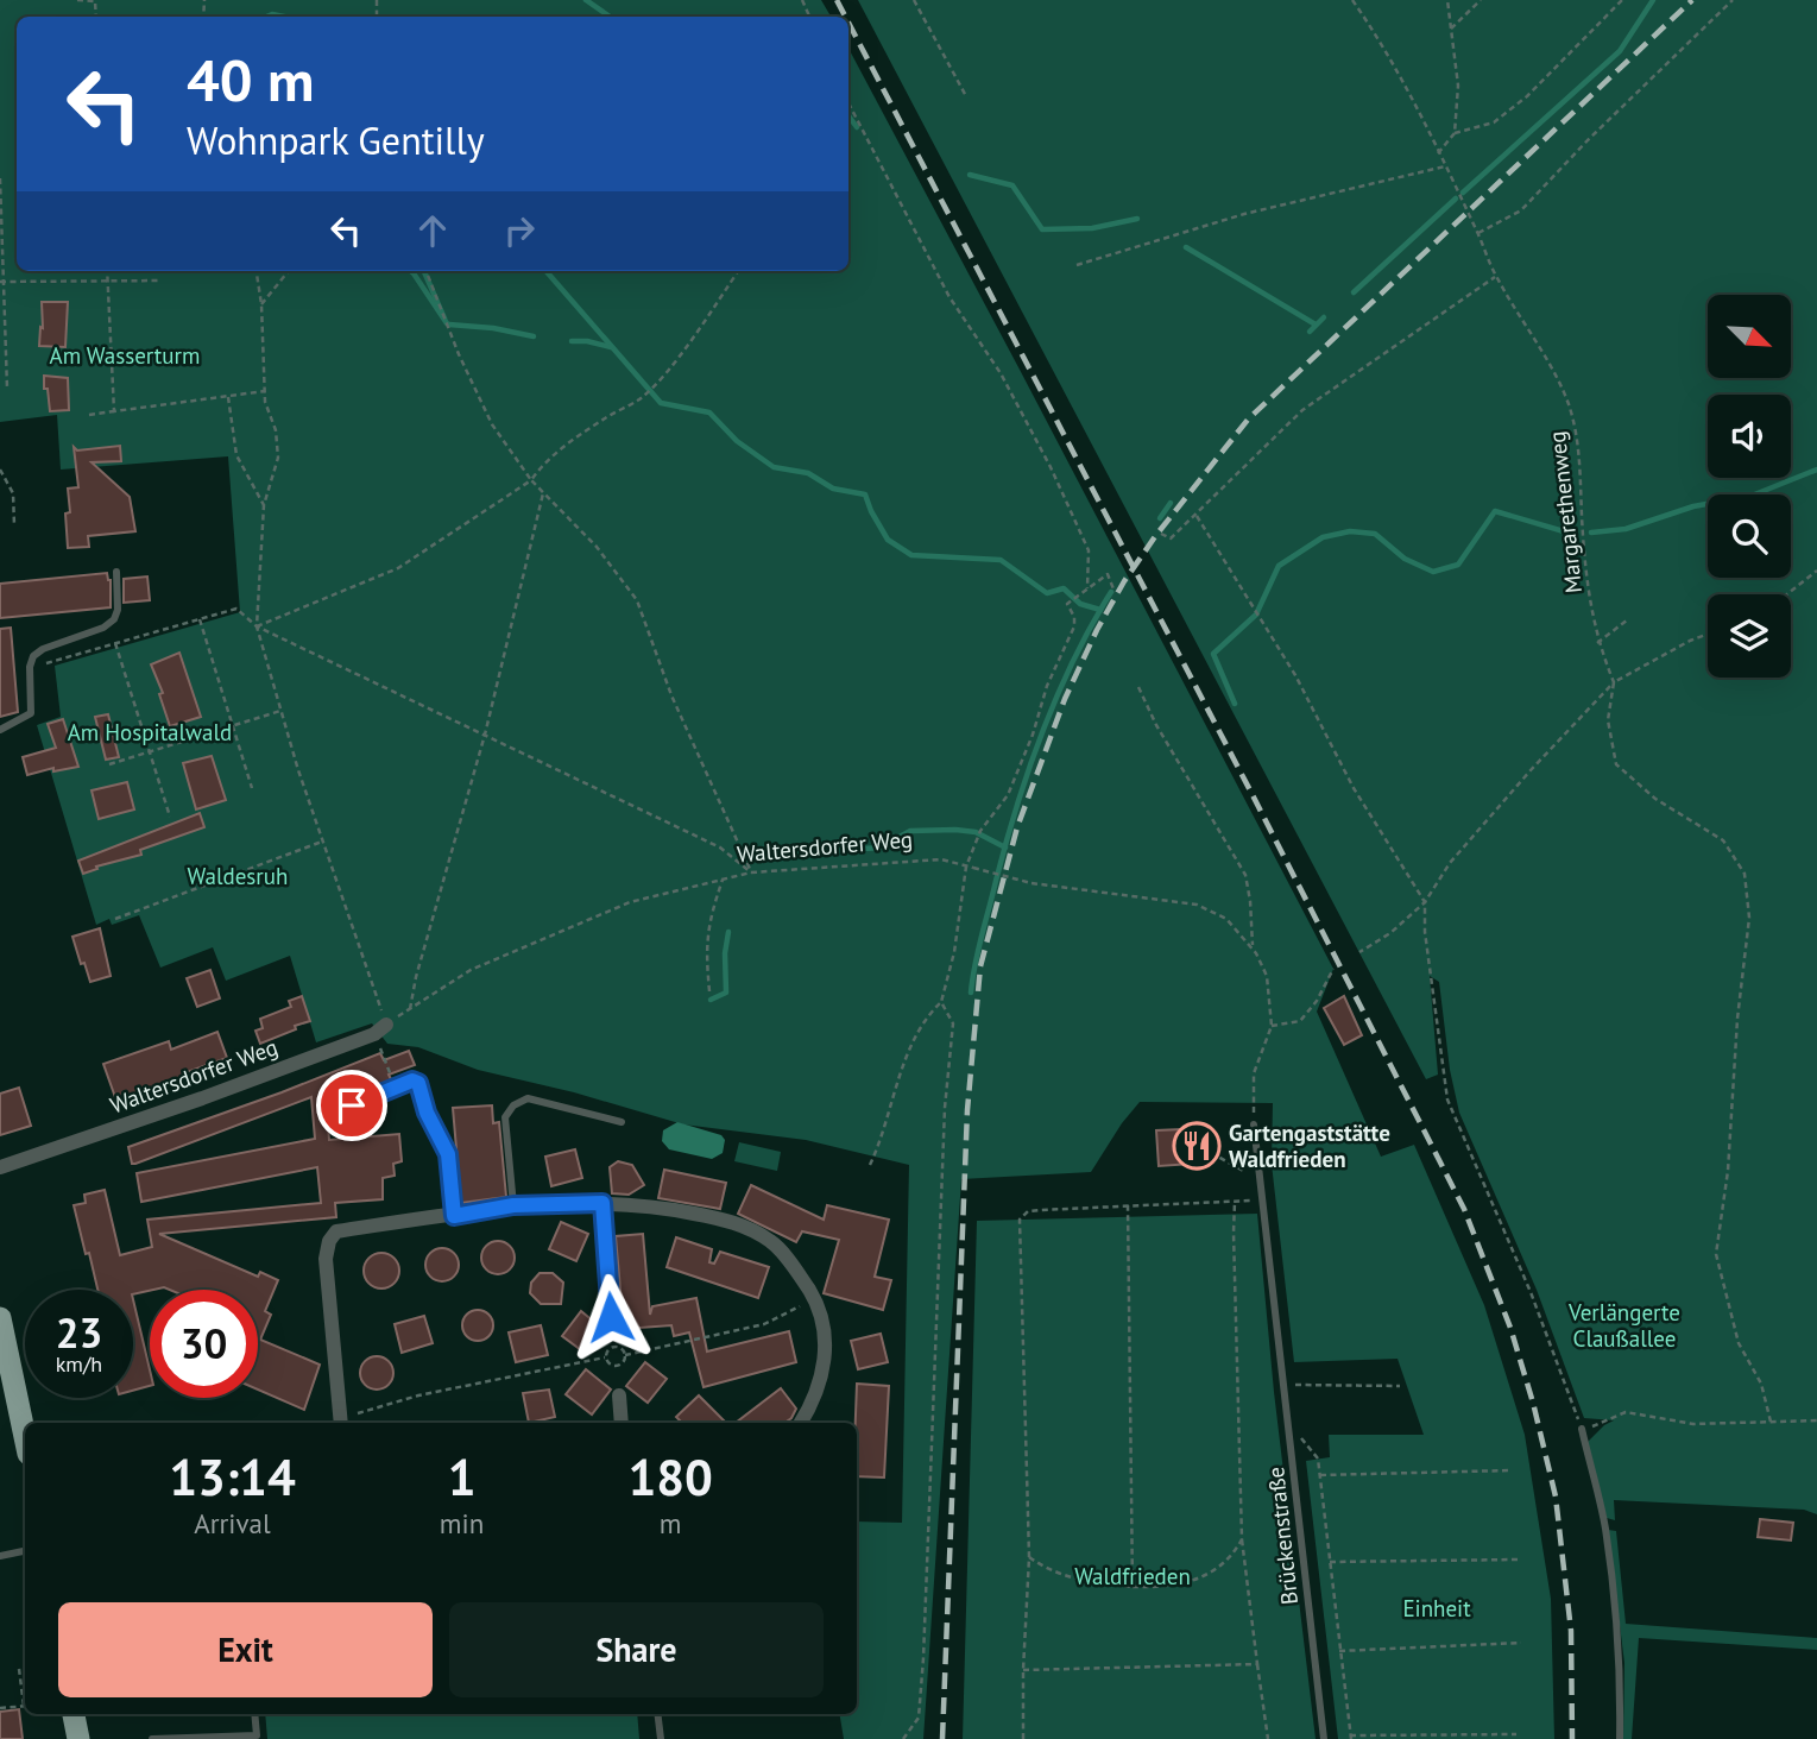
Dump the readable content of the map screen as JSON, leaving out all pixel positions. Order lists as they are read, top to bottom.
{
  "streets": {
    "street": ["Waltersdorfer Weg"],
    "lane": ["Brückenstraße"],
    "path": ["Margarethenweg"]
  },
  "parks": [
    "Am Wasserturm",
    "Am Hospitalwald",
    "Waldesruh",
    "Verlängerte Claußallee",
    "Waldfrieden",
    "Einheit"
  ],
  "places": {
    "restaurant": ["Gartengaststätte Waldfrieden"]
  },
  "north": "bottom right",
  "page": {
    "turn": ["40 m", "Wohnpark Gentilly"],
    "speed": "23 km/h",
    "limit": "30",
    "eta": [
      "13:14",
      "Arrival",
      "1",
      "min",
      "180",
      "m"
    ],
    "buttons": ["Exit", "Share"]
  }
}
